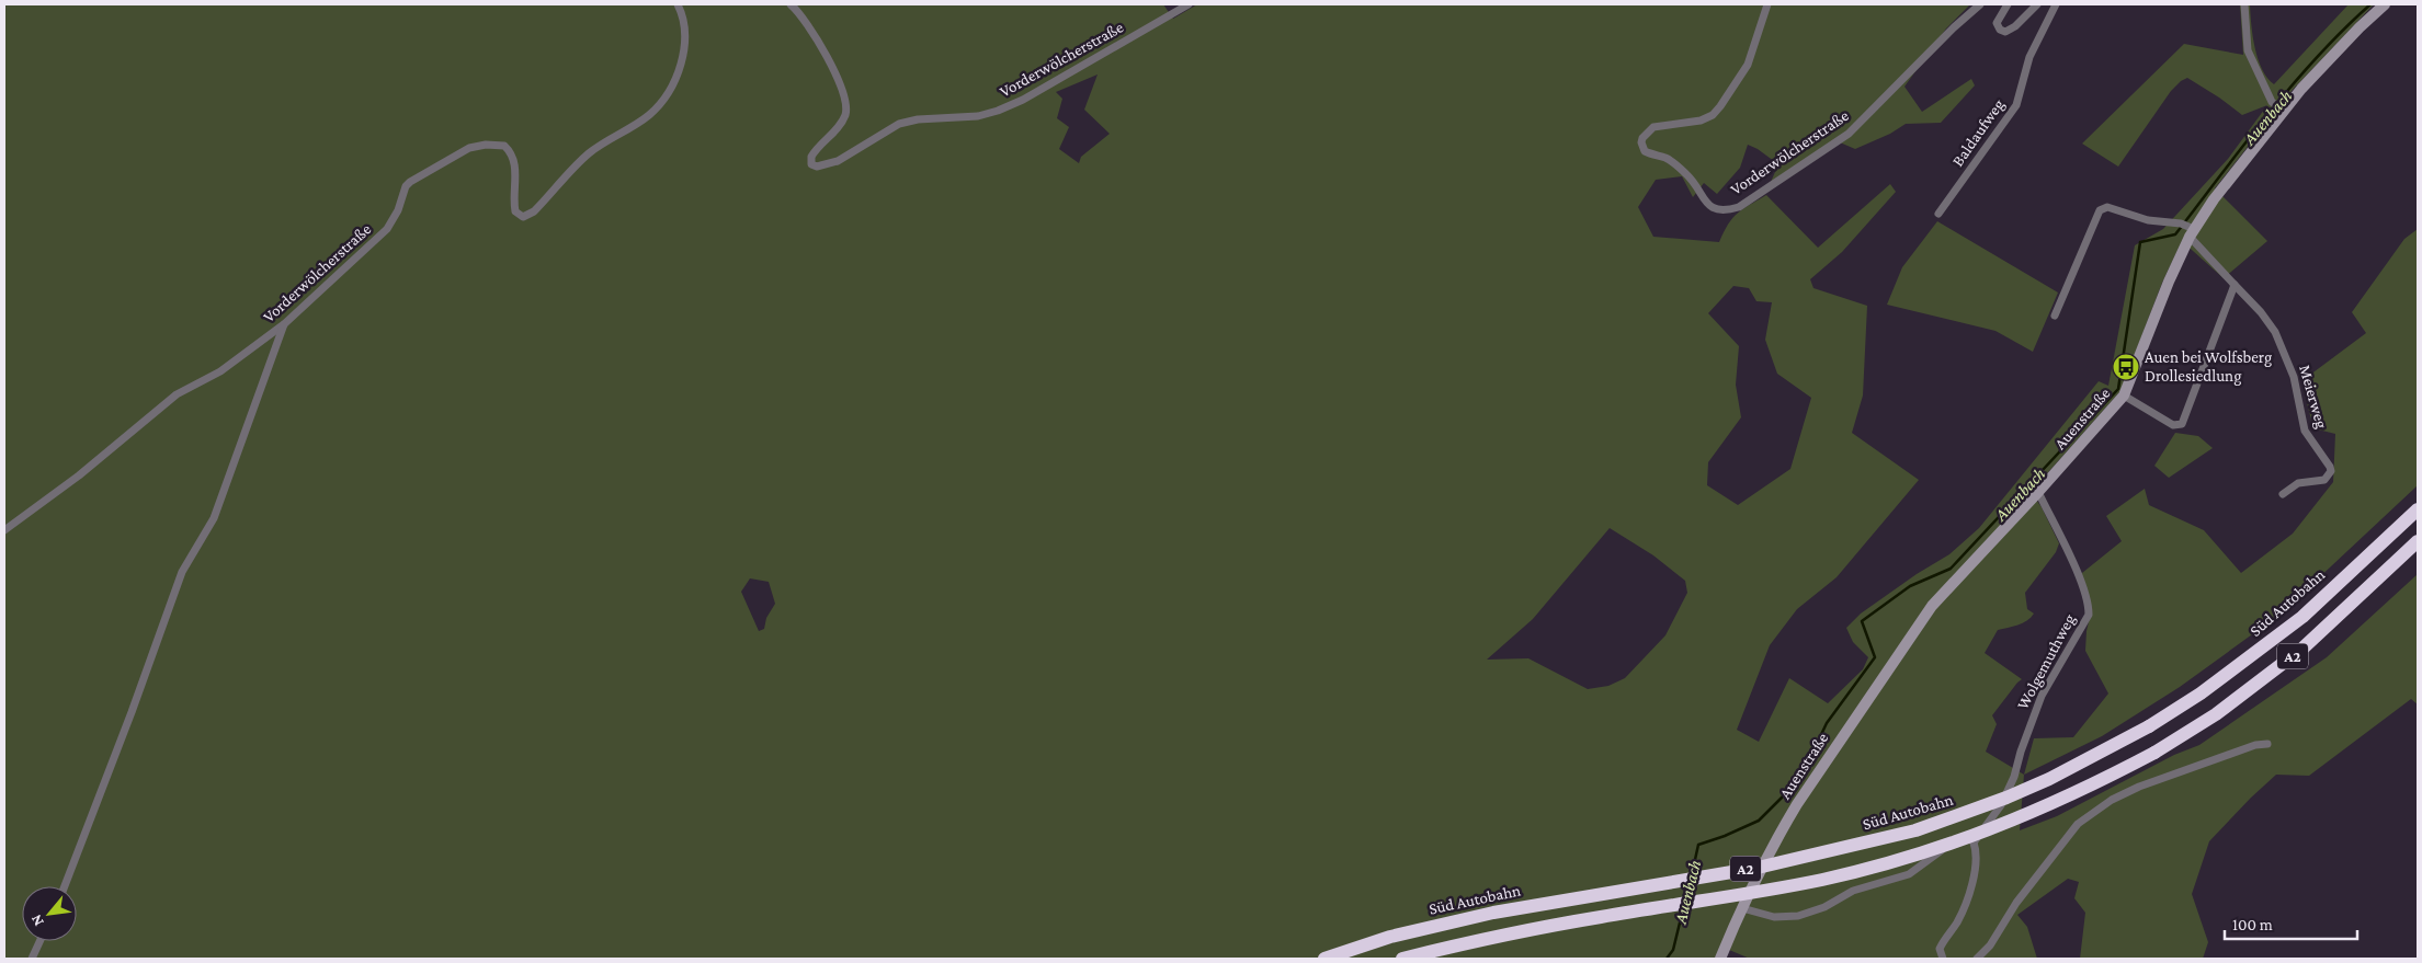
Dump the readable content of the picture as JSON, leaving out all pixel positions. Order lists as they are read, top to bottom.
{
  "streets": {
    "highway": ["Süd Autobahn", "A2"],
    "street": [
      "Vorderwölcherstraße",
      "Baldaufweg",
      "Meierweg",
      "Auenstraße",
      "Wolgemuthweg"
    ]
  },
  "crossings": [
    ["Auenstraße", "Wolgemuthweg"]
  ],
  "water": ["Auenbach"],
  "places": {
    "bus stop": ["Auen bei Wolfsberg Drollesiedlung"]
  },
  "scale_bar": "100 m",
  "north": "bottom left"
}
